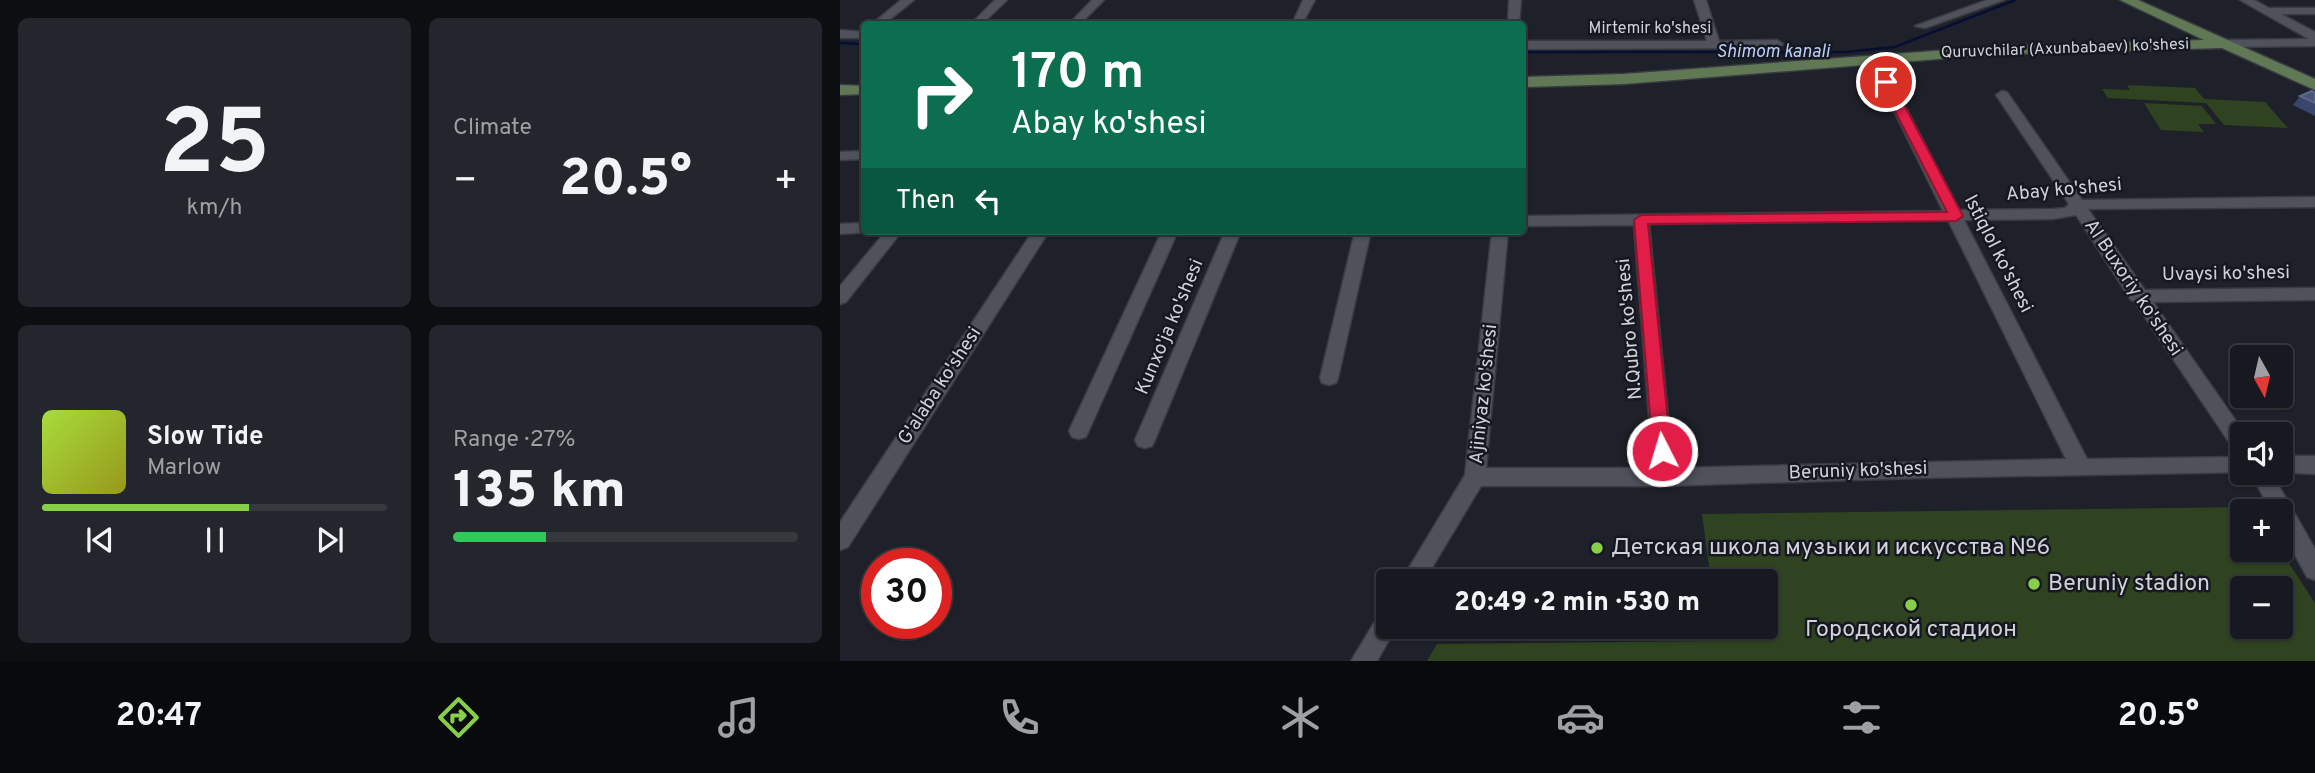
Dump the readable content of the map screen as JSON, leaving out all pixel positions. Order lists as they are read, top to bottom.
{
  "streets": {
    "main road": ["Quruvchilar (Axunbabaev) ko'shesi"],
    "street": [
      "Mirtemir ko'shesi",
      "Abay ko'shesi",
      "Istiqlol ko'shesi",
      "Uvaysi ko'shesi",
      "Al Buxoriy ko'shesi",
      "Kunxo'ja ko'shesi",
      "N.Qubro ko'shesi",
      "G'alaba ko'shesi",
      "Ajiniyaz ko'shesi",
      "Beruniy ko'shesi"
    ]
  },
  "crossings": [
    ["Quruvchilar (Axunbabaev) ko'shesi", "Istiqlol ko'shesi"],
    ["Abay ko'shesi", "Istiqlol ko'shesi"],
    ["Abay ko'shesi", "Al Buxoriy ko'shesi"],
    ["Abay ko'shesi", "N.Qubro ko'shesi"],
    ["Istiqlol ko'shesi", "Beruniy ko'shesi"],
    ["Uvaysi ko'shesi", "Al Buxoriy ko'shesi"],
    ["N.Qubro ko'shesi", "Beruniy ko'shesi"],
    ["Ajiniyaz ko'shesi", "Beruniy ko'shesi"]
  ],
  "water": ["Shimom kanali"],
  "places": ["Детская школа музыки и искусства №6", "Beruniy stadion", "Городской стадион"],
  "north": "bottom",
  "page": {
    "tile": [
      ["25", "km/h"],
      "Climate",
      ["Range · 27%", "135 km"]
    ],
    "turn": ["170 m", "Abay ko'shesi"],
    "heat": ["−", "20.5°", "+"],
    "then": "Then",
    "map_buttons": ["+", "−"],
    "song": ["Slow Tide", "Marlow"],
    "limit": "30",
    "trip": "20:49 · 2 min · 530 m",
    "tabs": ["20:47", "20.5°"]
  }
}
